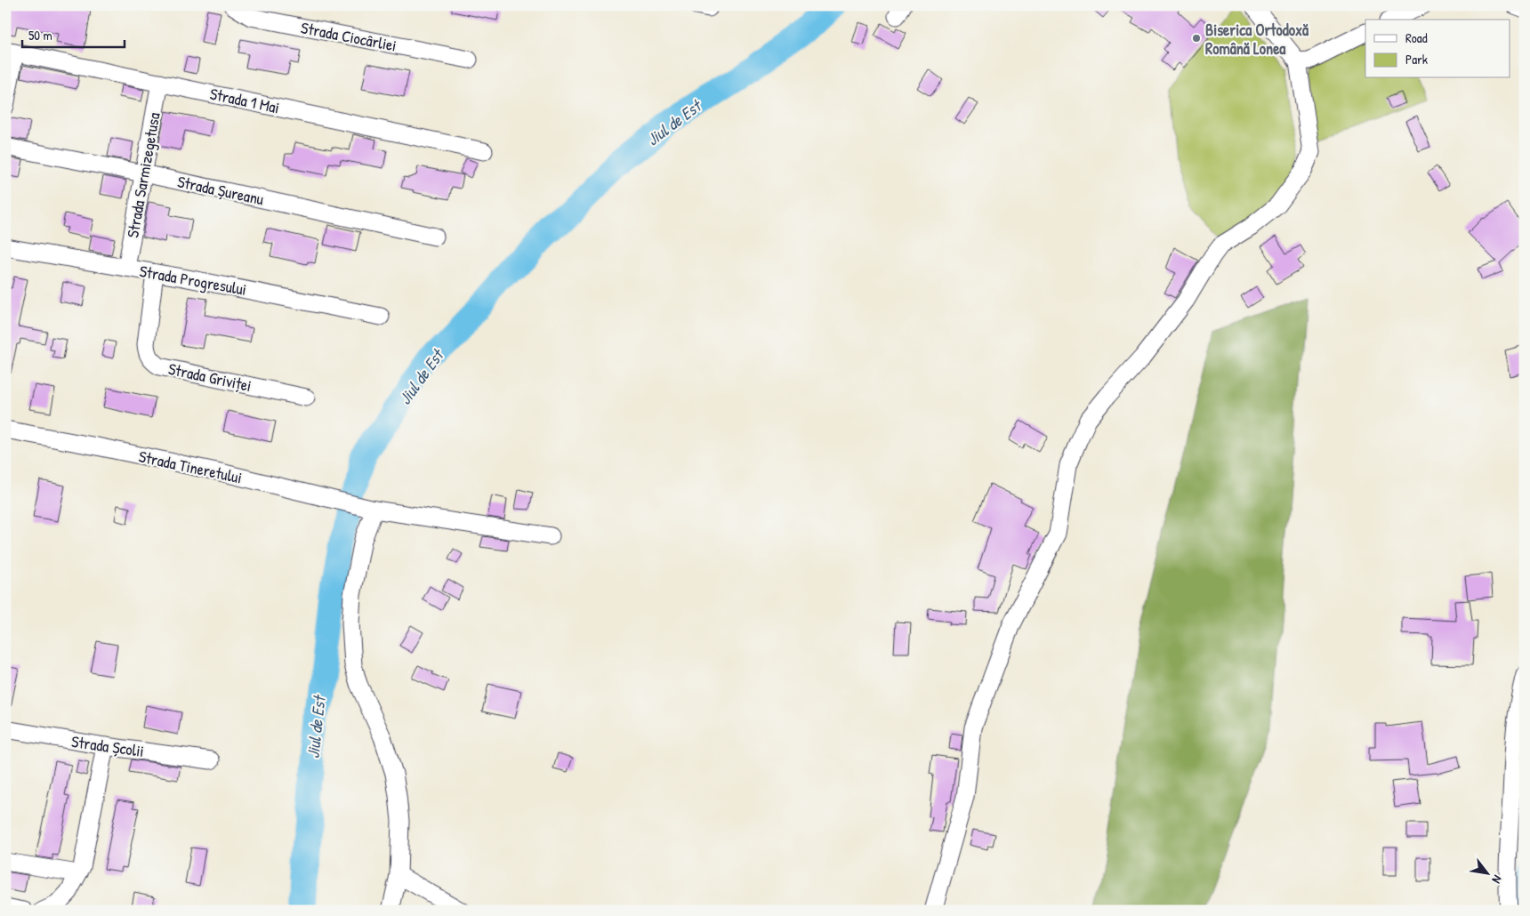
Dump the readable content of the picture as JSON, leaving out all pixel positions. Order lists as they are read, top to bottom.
{
  "streets": {
    "street": [
      "Strada Ciocârliei",
      "Strada 1 Mai",
      "Strada Sarmizegetusa",
      "Strada Șureanu",
      "Strada Progresului",
      "Strada Griviței",
      "Strada Tineretului",
      "Strada Școlii"
    ]
  },
  "crossings": [
    ["Strada 1 Mai", "Strada Sarmizegetusa"],
    ["Strada Sarmizegetusa", "Strada Șureanu"],
    ["Strada Sarmizegetusa", "Strada Progresului"],
    ["Strada Progresului", "Strada Griviței"]
  ],
  "water": ["Jiul de Est"],
  "places": ["Biserica Ortodoxă Română Lonea"],
  "legend": ["Road", "Park"],
  "scale_bar": "50 m",
  "north": "bottom right"
}
